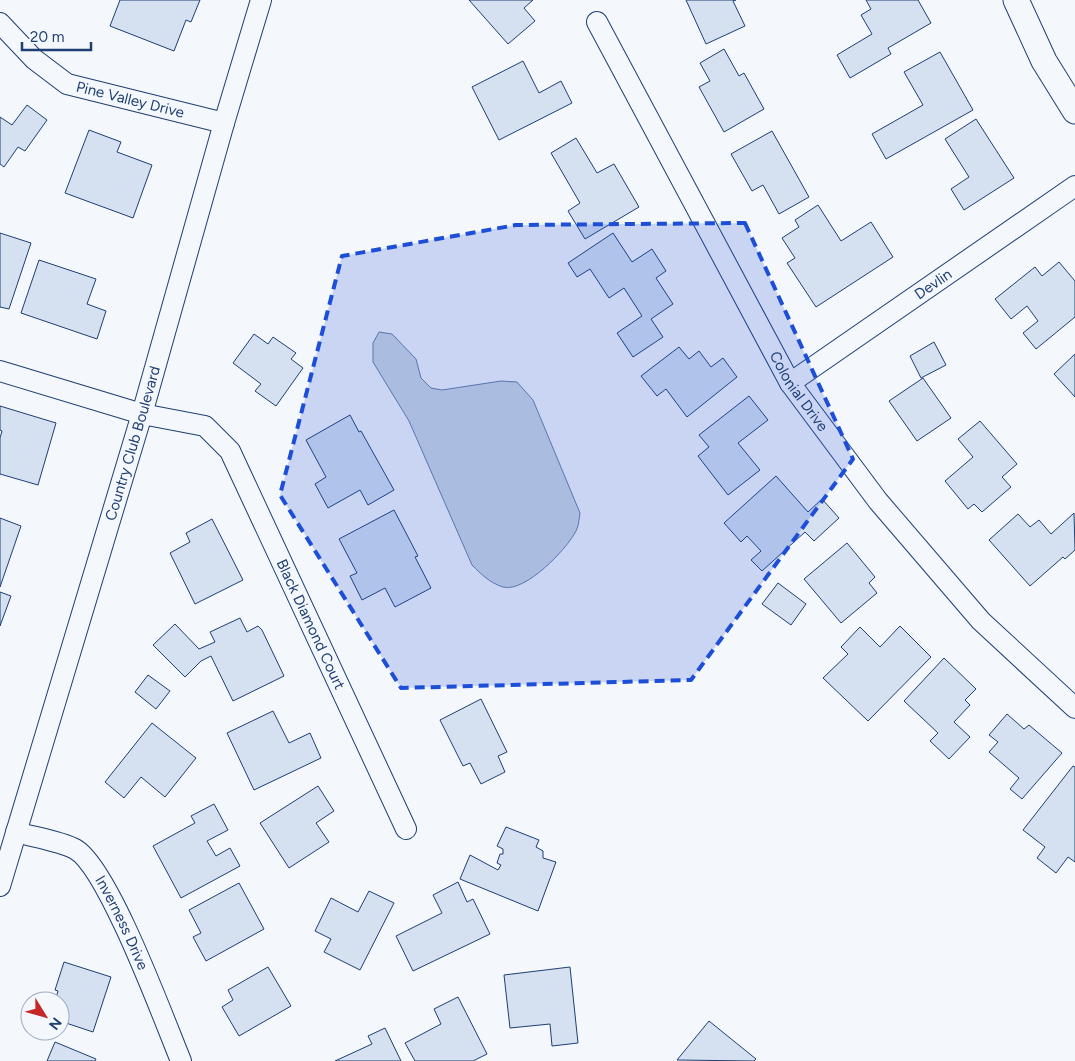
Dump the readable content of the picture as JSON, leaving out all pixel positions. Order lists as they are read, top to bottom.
{
  "streets": {
    "street": [
      "Pine Valley Drive",
      "Devlin",
      "Colonial Drive",
      "Country Club Boulevard",
      "Black Diamond Court",
      "Inverness Drive"
    ]
  },
  "crossings": [
    ["Pine Valley Drive", "Country Club Boulevard"],
    ["Devlin", "Colonial Drive"],
    ["Country Club Boulevard", "Black Diamond Court"],
    ["Country Club Boulevard", "Inverness Drive"]
  ],
  "scale_bar": "20 m",
  "north": "bottom right"
}
